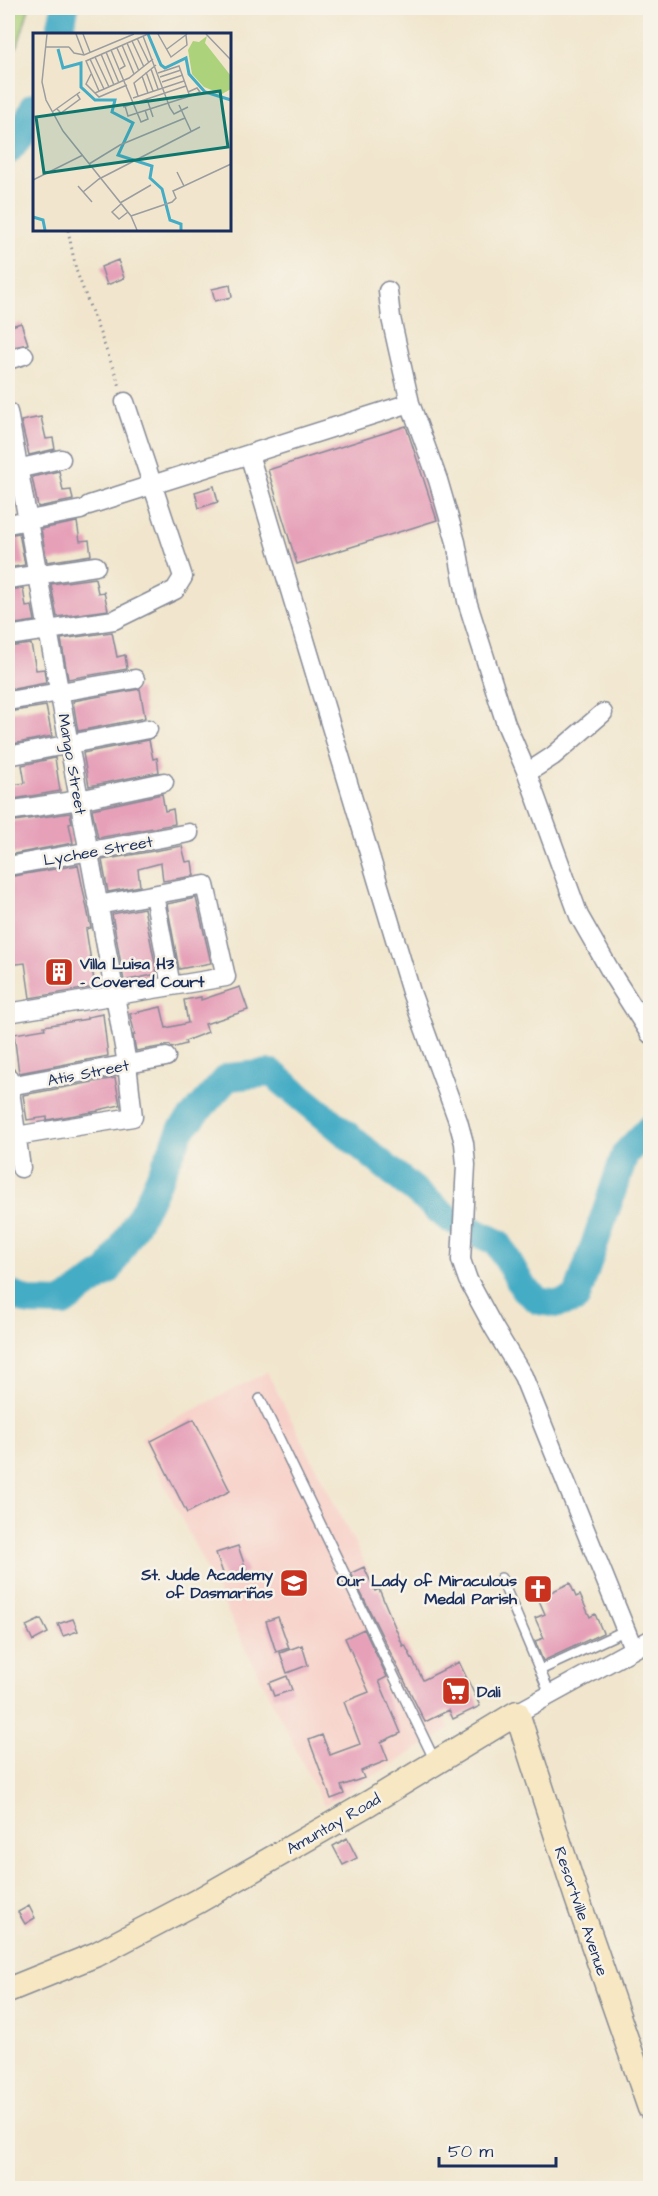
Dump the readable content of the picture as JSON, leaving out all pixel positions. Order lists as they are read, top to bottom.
{
  "streets": {
    "street": [
      "Mango Street",
      "Lychee Street",
      "Atis Street",
      "Amuntay Road",
      "Resortville Avenue"
    ]
  },
  "crossings": [
    ["Mango Street", "Lychee Street"],
    ["Mango Street", "Atis Street"],
    ["Amuntay Road", "Resortville Avenue"]
  ],
  "places": {
    "building": ["Villa Luisa H3 - Covered Court"],
    "school or university": ["St. Jude Academy of Dasmariñas"],
    "church": ["Our Lady of Miraculous Medal Parish"],
    "supermarket": ["Dali"]
  },
  "scale_bar": "50 m"
}
